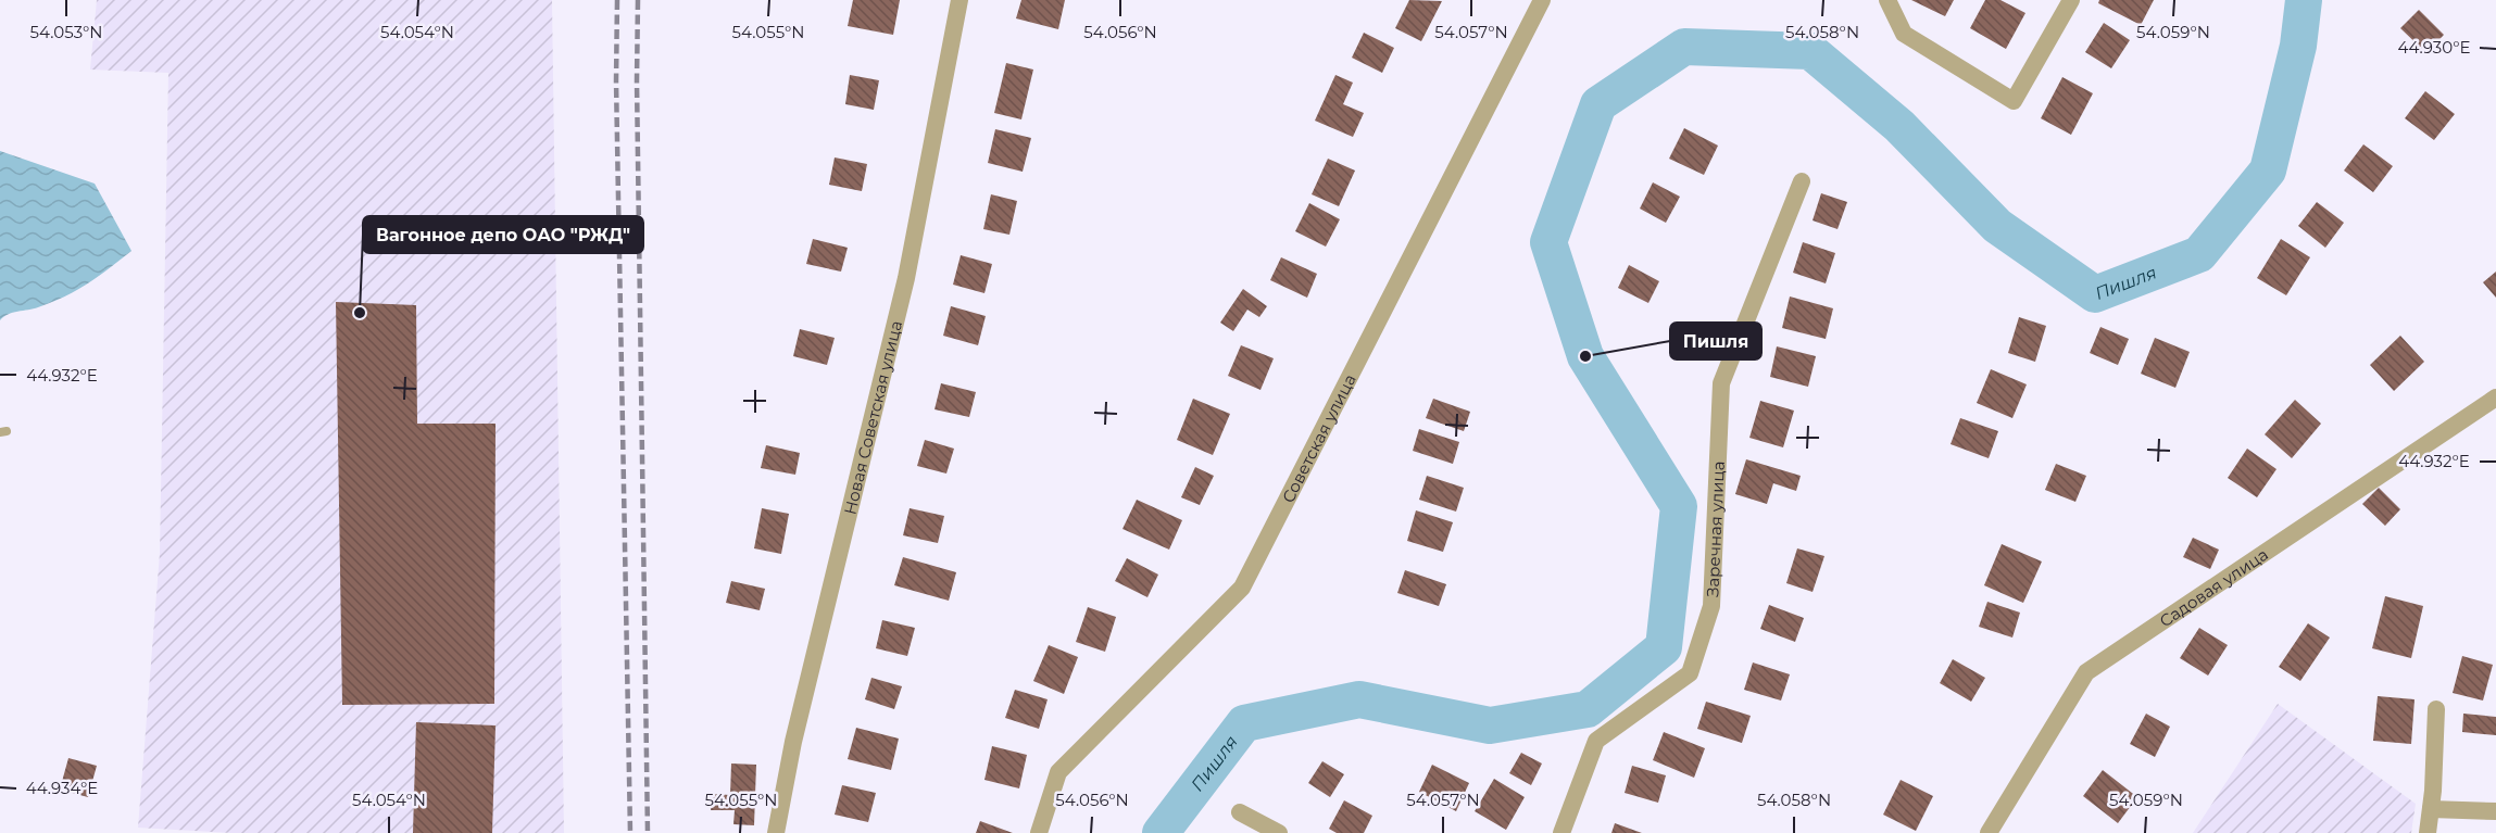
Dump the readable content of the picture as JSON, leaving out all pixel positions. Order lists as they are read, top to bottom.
{
  "streets": {
    "street": [
      "Новая Советская улица",
      "Советская улица",
      "Заречная улица",
      "Садовая улица"
    ]
  },
  "water": ["Пишля"],
  "places": ["Вагонное депо ОАО \"РЖД\"", "Пишля"],
  "coordinates": [
    "54.053°N",
    "54.054°N",
    "54.055°N",
    "54.056°N",
    "54.057°N",
    "54.058°N",
    "54.059°N",
    "44.930°E",
    "44.932°E",
    "44.934°E"
  ]
}
